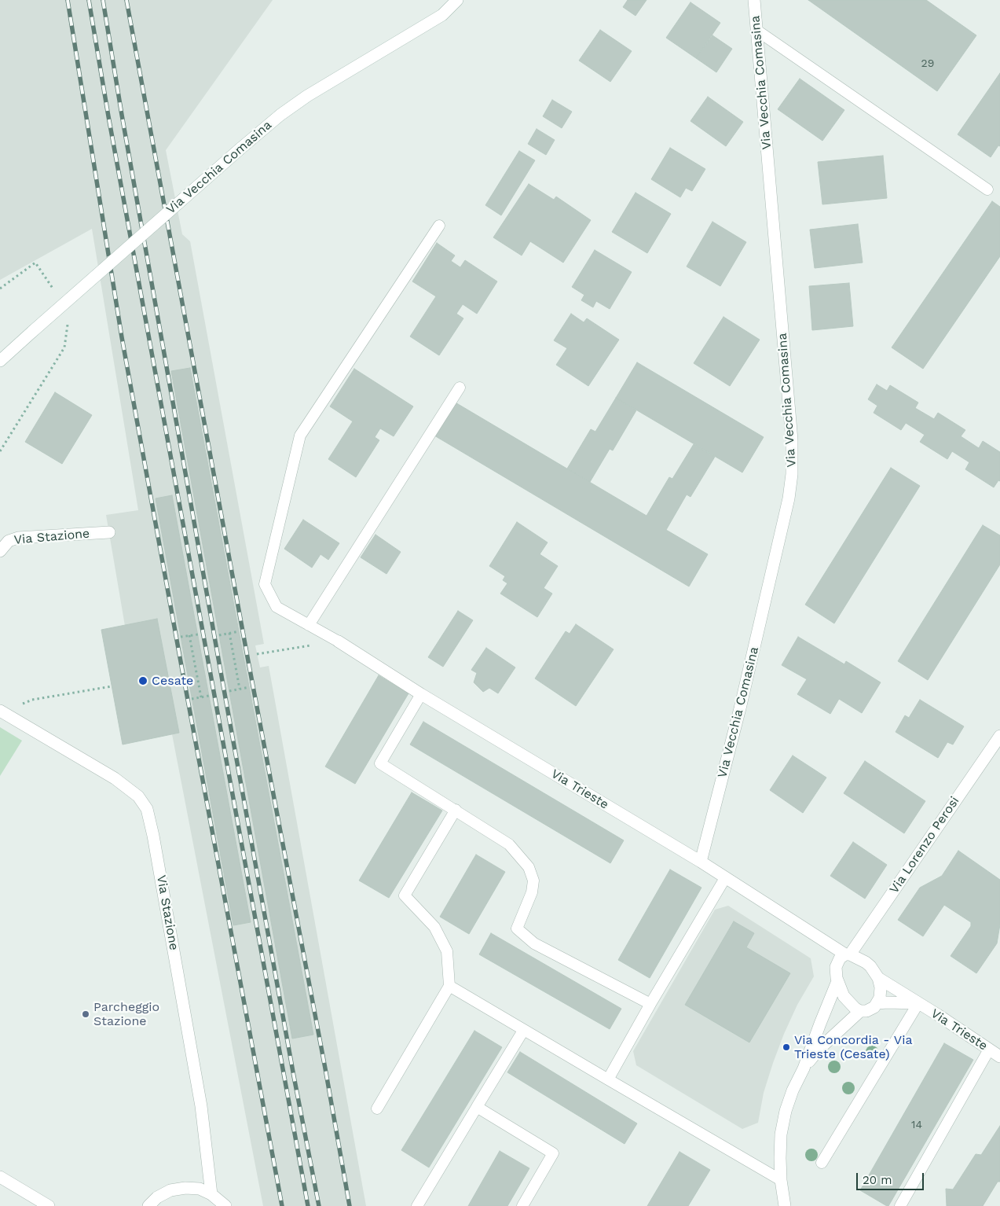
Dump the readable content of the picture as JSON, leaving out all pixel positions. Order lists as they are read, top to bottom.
{
  "streets": {
    "street": [
      "Via Vecchia Comasina",
      "Via Stazione",
      "Via Trieste",
      "Via Lorenzo Perosi"
    ]
  },
  "crossings": [
    ["Via Vecchia Comasina", "Via Trieste"],
    ["Via Trieste", "Via Lorenzo Perosi"]
  ],
  "places": ["Cesate", "Parcheggio Stazione", "Via Concordia - Via Trieste (Cesate)"],
  "house_numbers": ["29", "14"],
  "scale_bar": "20 m"
}
